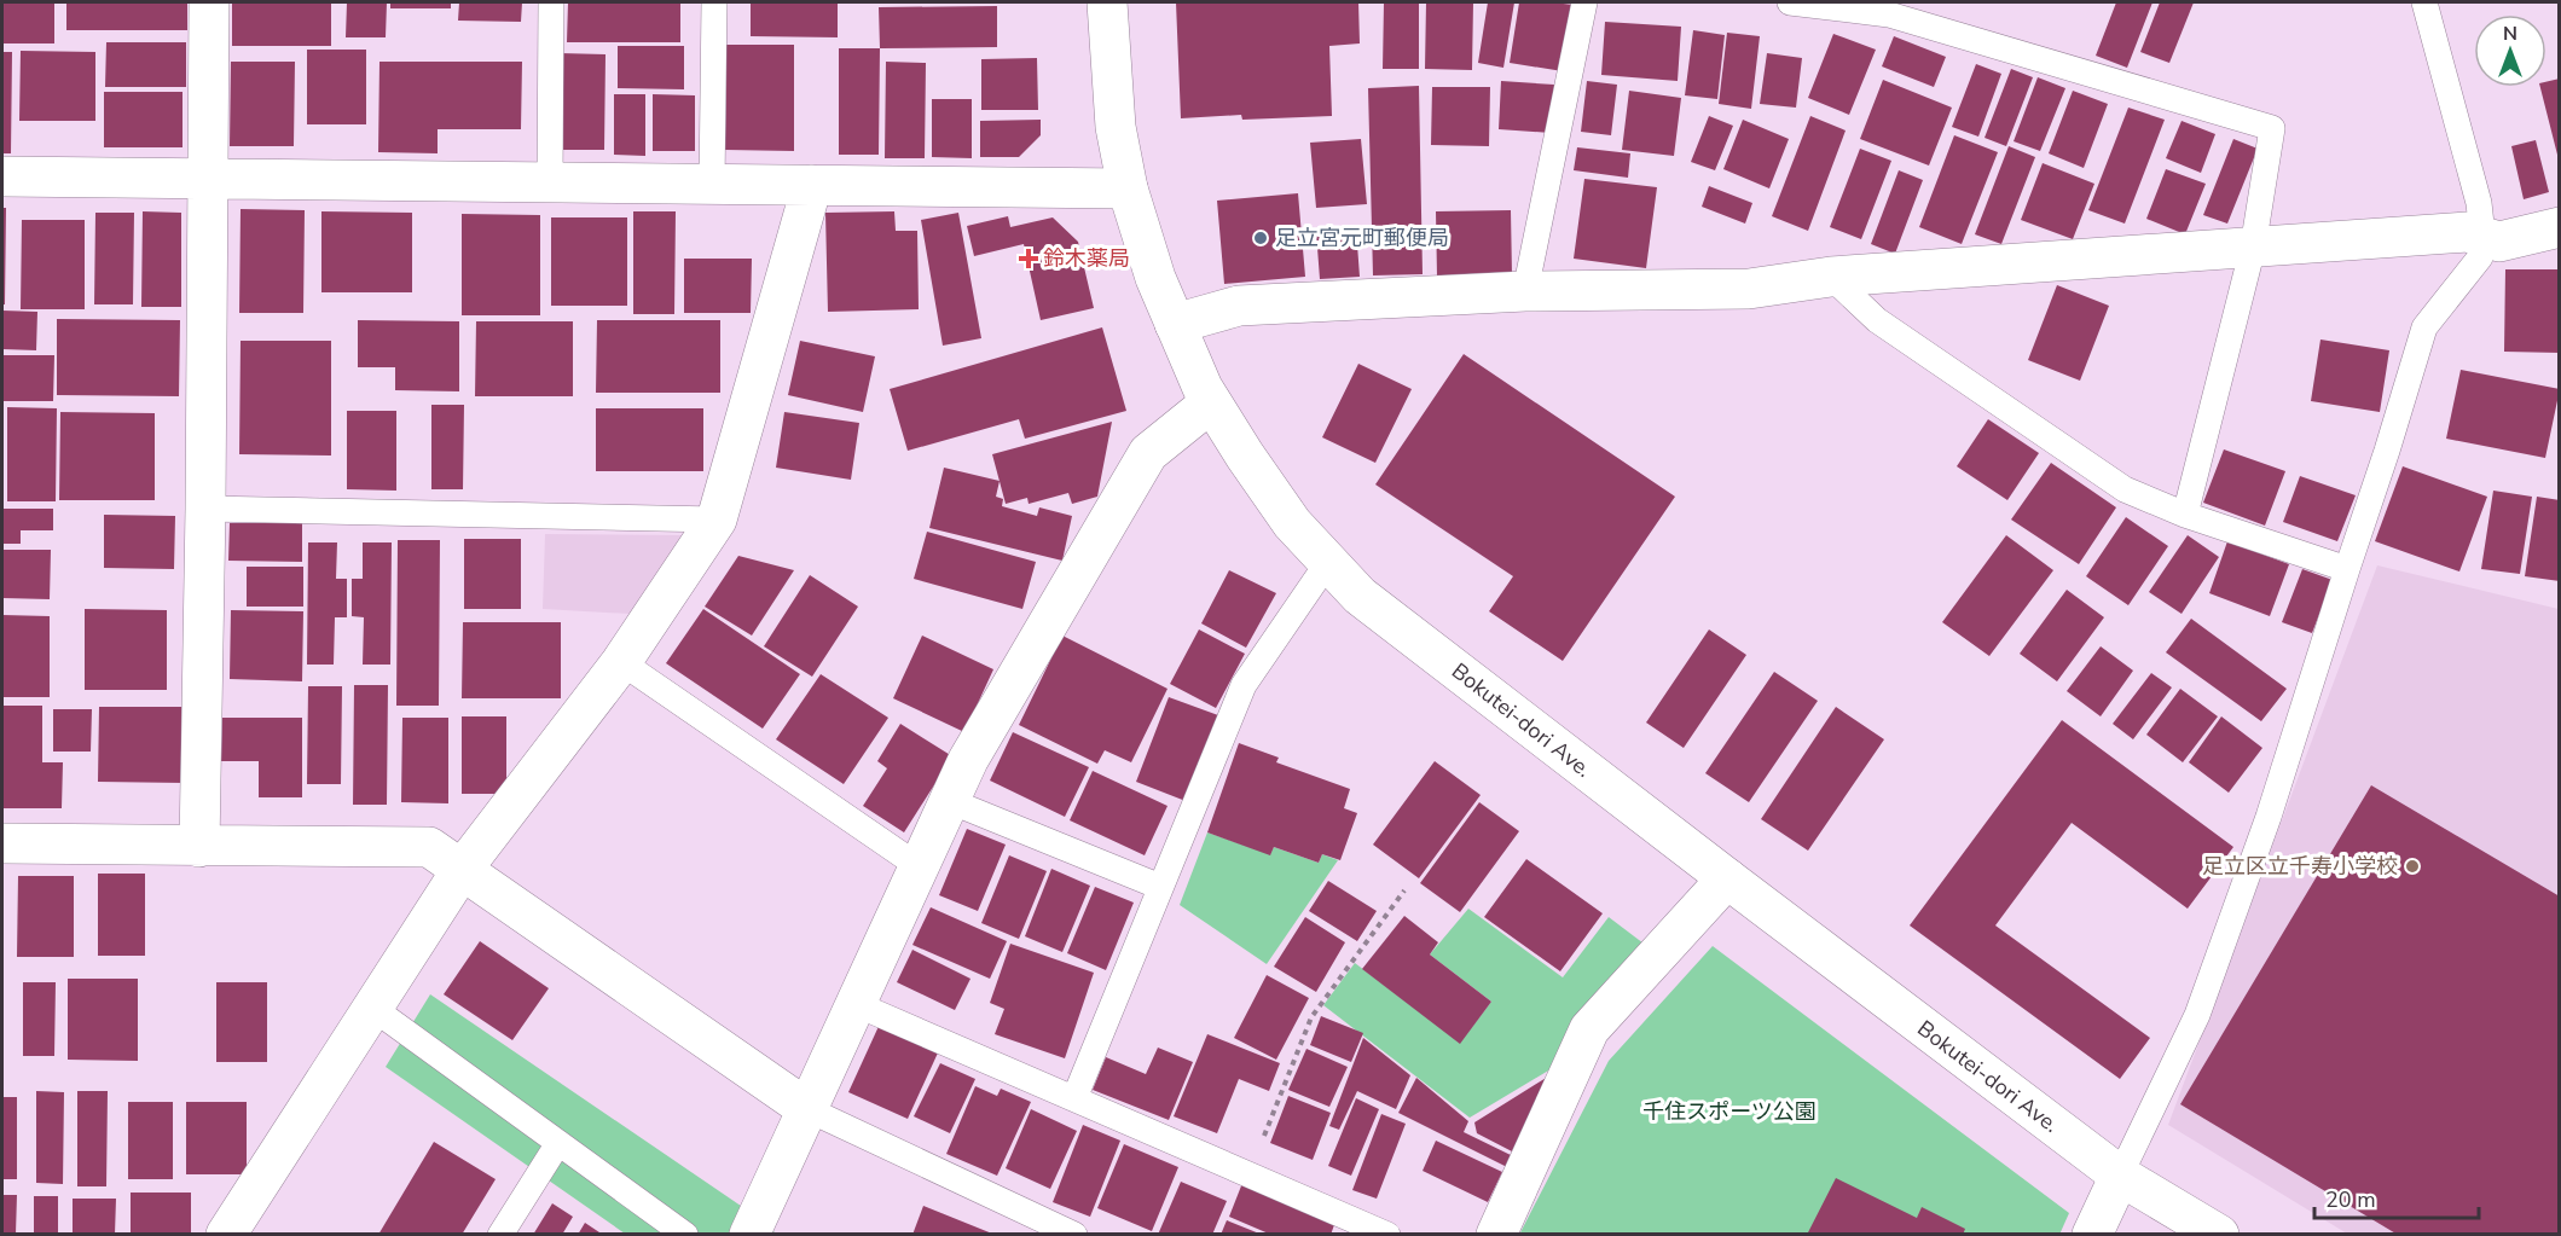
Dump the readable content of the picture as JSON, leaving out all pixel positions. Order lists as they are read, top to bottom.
{
  "streets": {
    "street": ["Bokutei-dori Ave."]
  },
  "parks": ["千住スポーツ公園"],
  "places": {
    "other": ["足立宮元町郵便局", "足立区立千寿小学校"],
    "health": ["鈴木薬局"]
  },
  "scale_bar": "20 m",
  "north": "top"
}
